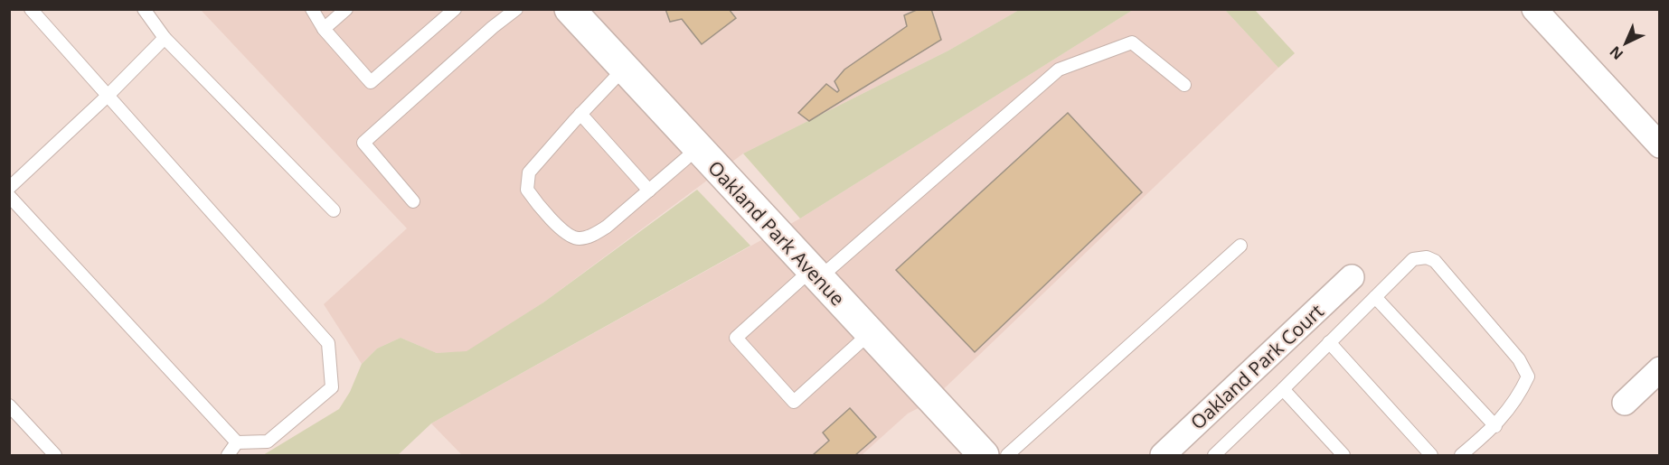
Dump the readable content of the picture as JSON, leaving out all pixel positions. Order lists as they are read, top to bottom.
{
  "streets": {
    "main road": ["Oakland Park Avenue"],
    "street": ["Oakland Park Court"]
  },
  "north": "bottom left"
}
